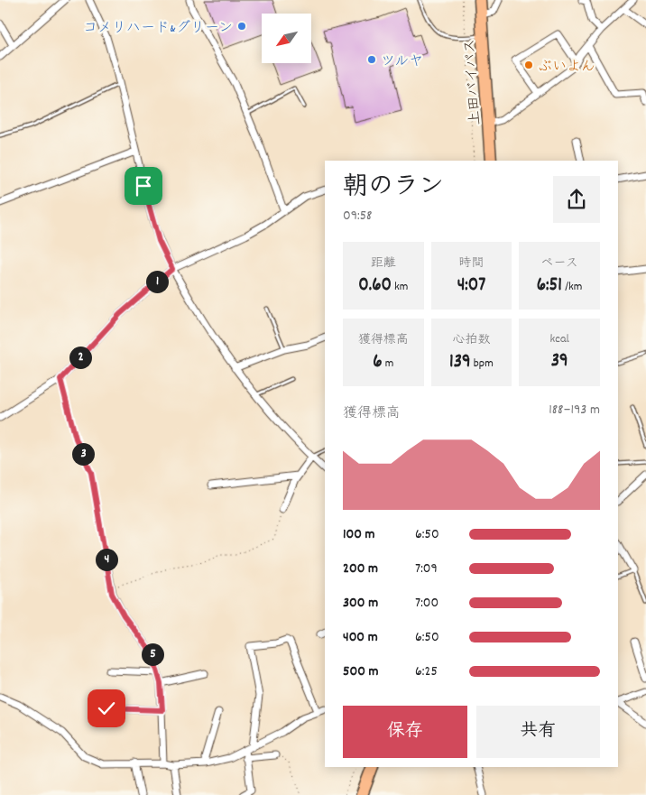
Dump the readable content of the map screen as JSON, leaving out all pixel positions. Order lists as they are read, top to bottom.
{
  "streets": {
    "highway": ["上田バイパス"]
  },
  "places": ["コメリハード&グリーン", "ツルヤ", "ぶいよん"],
  "north": "bottom left",
  "page": {
    "heading": ["朝のラン", "09:58"],
    "stats": [
      ["距離", "0.60 km"],
      ["時間", "4:07"],
      ["ペース", "6:51 /km"],
      ["獲得標高", "6 m"],
      ["心拍数", "139 bpm"],
      ["kcal", "39"]
    ],
    "pins": [
      "1",
      "2",
      "3",
      "4",
      "5"
    ],
    "chart": ["獲得標高", "188–193 m"],
    "list": [
      {
        "name": "100 m",
        "note": "6:50"
      },
      {
        "name": "200 m",
        "note": "7:09"
      },
      {
        "name": "300 m",
        "note": "7:00"
      },
      {
        "name": "400 m",
        "note": "6:50"
      },
      {
        "name": "500 m",
        "note": "6:25"
      }
    ],
    "buttons": ["保存", "共有"]
  }
}
